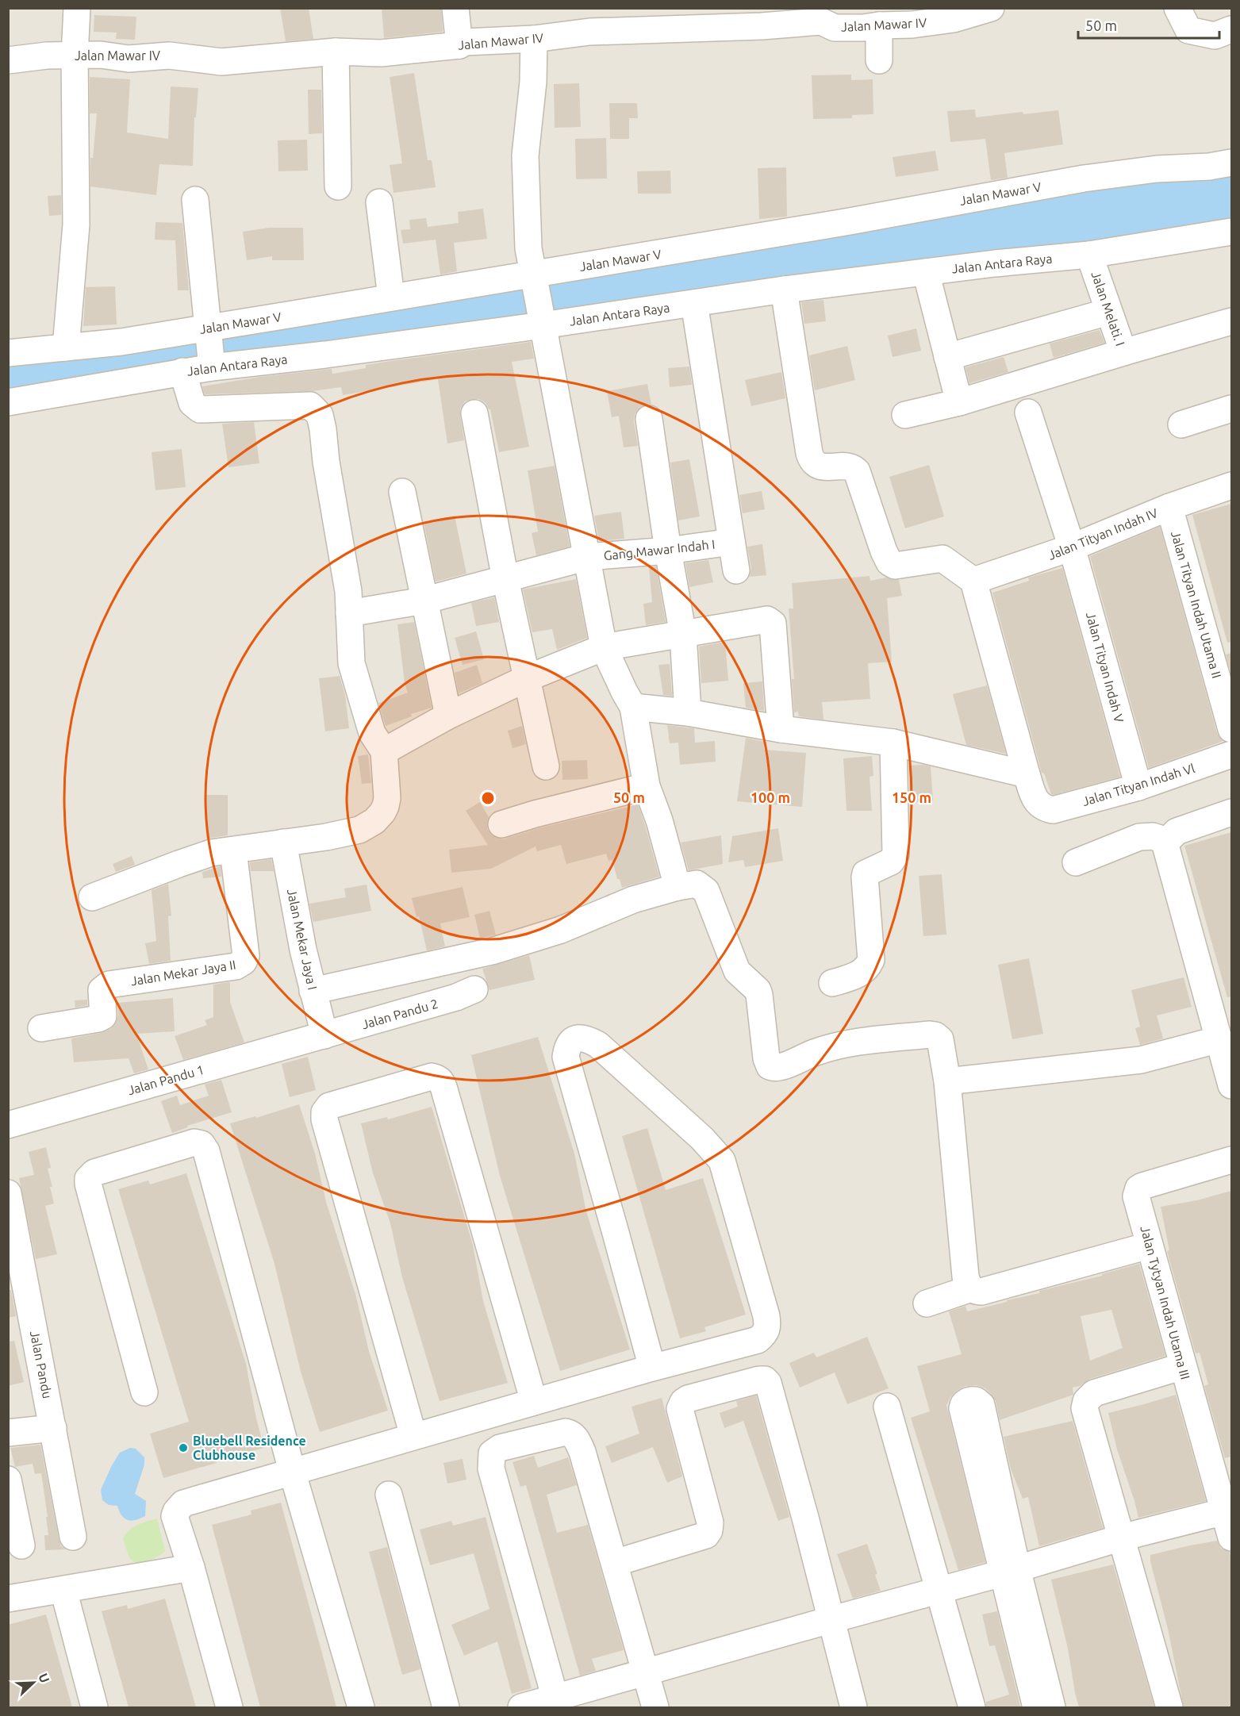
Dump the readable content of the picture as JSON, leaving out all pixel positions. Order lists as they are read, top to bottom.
{
  "streets": {
    "street": [
      "Jalan Mawar IV",
      "Jalan Mawar V",
      "Jalan Antara Raya",
      "Jalan Melati. I",
      "Jalan Tityan Indah IV",
      "Gang Mawar Indah I",
      "Jalan Tityan Indah Utama II",
      "Jalan Tityan Indah V",
      "Jalan Tityan Indah Vl",
      "Jalan Mekar Jaya I",
      "Jalan Mekar Jaya II",
      "Jalan Pandu 2",
      "Jalan Pandu 1",
      "Jalan Tytyan Indah Utama III",
      "Jalan Pandu"
    ]
  },
  "crossings": [
    ["Jalan Antara Raya", "Jalan Melati. I"],
    ["Jalan Tityan Indah IV", "Jalan Tityan Indah Utama II"],
    ["Jalan Tityan Indah IV", "Jalan Tityan Indah V"],
    ["Jalan Tityan Indah V", "Jalan Tityan Indah Vl"],
    ["Jalan Mekar Jaya I", "Jalan Pandu 2"],
    ["Jalan Mekar Jaya I", "Jalan Pandu 1"],
    ["Jalan Pandu 2", "Jalan Pandu 1"]
  ],
  "places": ["Bluebell Residence Clubhouse"],
  "scale_bar": "50 m",
  "north": "top right",
  "rings": ["50 m", "100 m", "150 m"]
}
